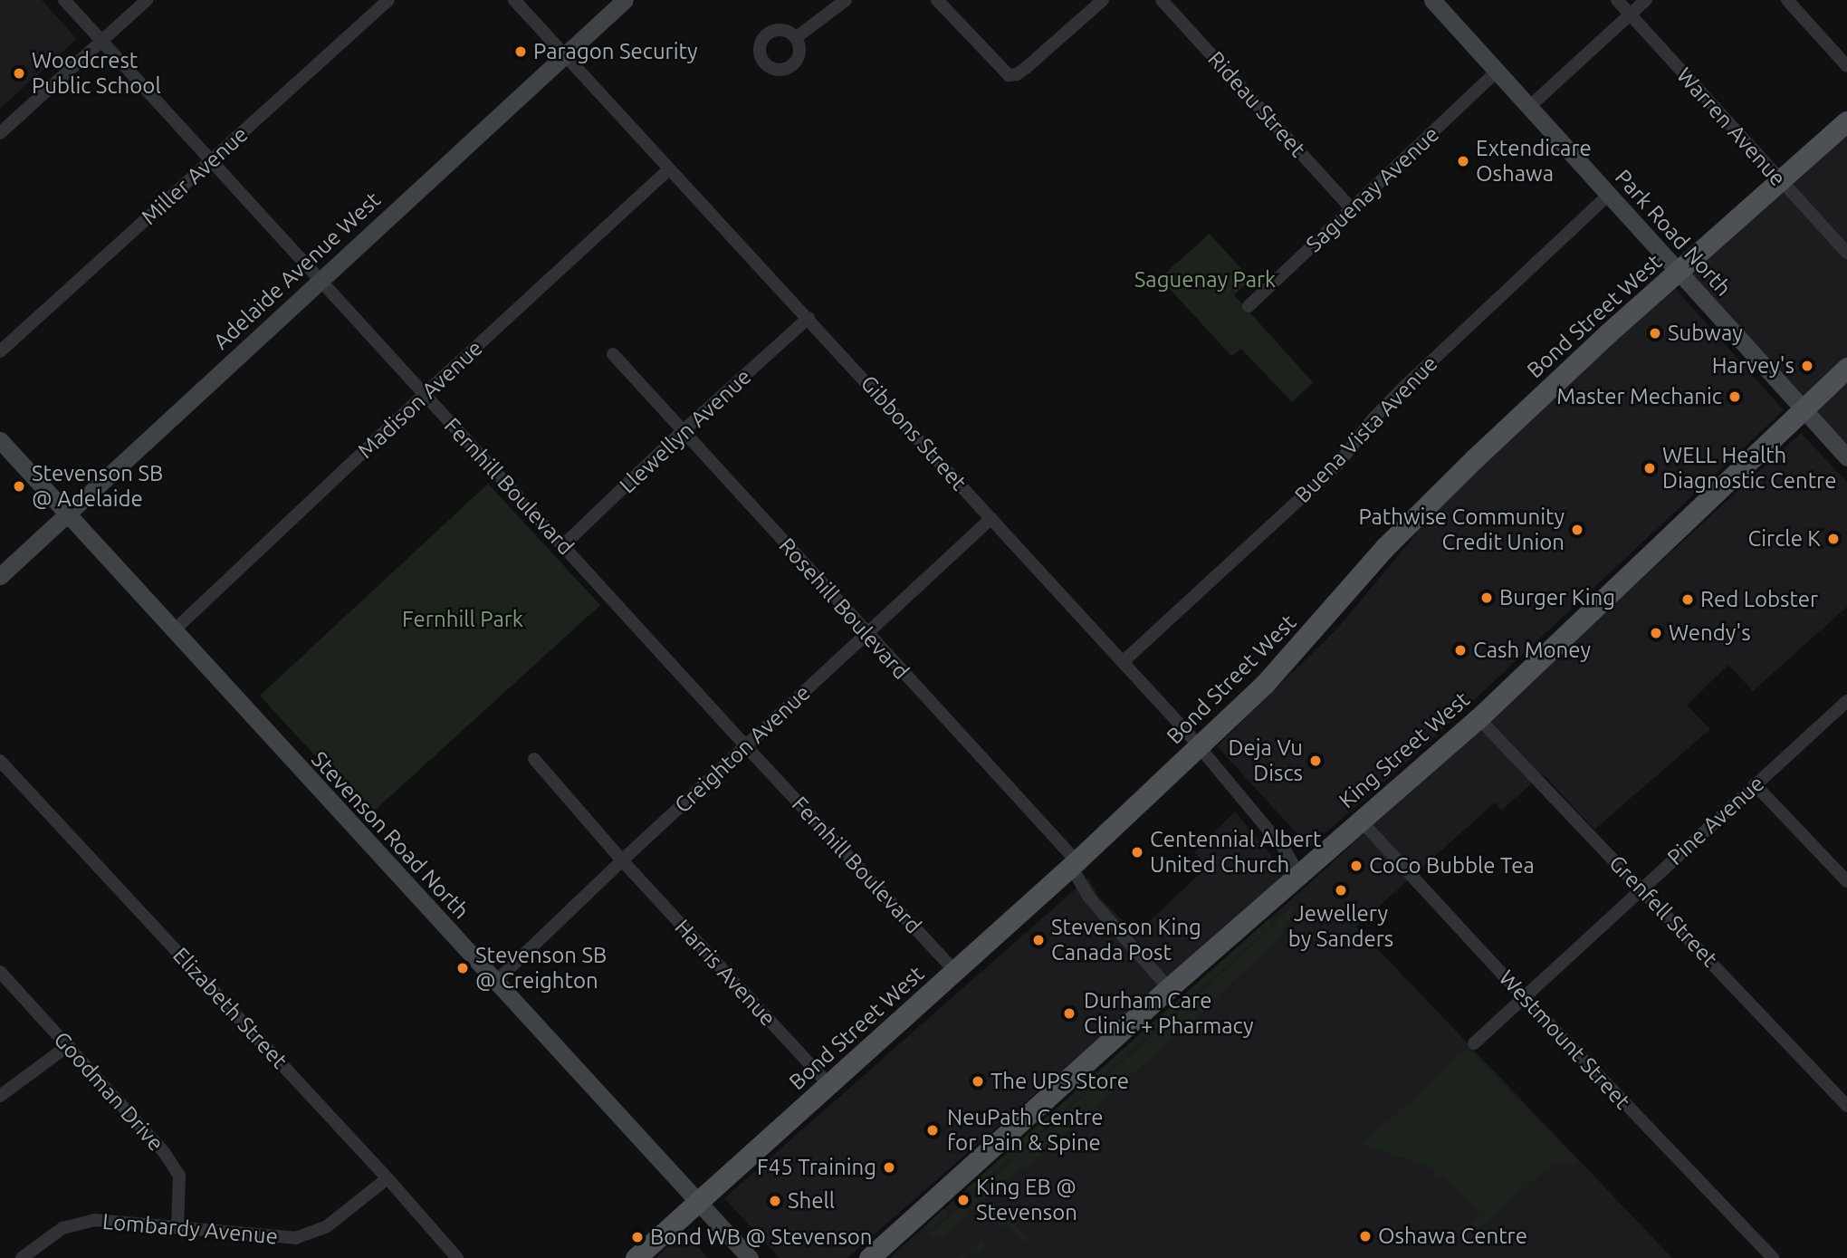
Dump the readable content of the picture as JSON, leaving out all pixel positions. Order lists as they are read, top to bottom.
{
  "streets": {
    "main road": [
      "Park Road North",
      "Adelaide Avenue West",
      "Bond Street West",
      "King Street West",
      "Stevenson Road North"
    ],
    "street": [
      "Rideau Street",
      "Warren Avenue",
      "Miller Avenue",
      "Saguenay Avenue",
      "Madison Avenue",
      "Buena Vista Avenue",
      "Llewellyn Avenue",
      "Gibbons Street",
      "Fernhill Boulevard",
      "Rosehill Boulevard",
      "Creighton Avenue",
      "Pine Avenue",
      "Grenfell Street",
      "Harris Avenue",
      "Elizabeth Street",
      "Westmount Street",
      "Goodman Drive",
      "Lombardy Avenue"
    ]
  },
  "crossings": [
    ["Rideau Street", "Saguenay Avenue"],
    ["Warren Avenue", "Bond Street West"],
    ["Miller Avenue", "Fernhill Boulevard"],
    ["Saguenay Avenue", "Park Road North"],
    ["Park Road North", "Bond Street West"],
    ["Park Road North", "Buena Vista Avenue"],
    ["Park Road North", "King Street West"],
    ["Adelaide Avenue West", "Gibbons Street"],
    ["Adelaide Avenue West", "Fernhill Boulevard"],
    ["Adelaide Avenue West", "Stevenson Road North"],
    ["Bond Street West", "Gibbons Street"],
    ["Bond Street West", "Fernhill Boulevard"],
    ["Bond Street West", "Rosehill Boulevard"],
    ["Bond Street West", "Stevenson Road North"],
    ["Bond Street West", "Harris Avenue"],
    ["Madison Avenue", "Gibbons Street"],
    ["Madison Avenue", "Fernhill Boulevard"],
    ["Madison Avenue", "Stevenson Road North"],
    ["Buena Vista Avenue", "Gibbons Street"],
    ["Llewellyn Avenue", "Gibbons Street"],
    ["Llewellyn Avenue", "Fernhill Boulevard"],
    ["Llewellyn Avenue", "Rosehill Boulevard"],
    ["Gibbons Street", "Creighton Avenue"],
    ["Gibbons Street", "King Street West"],
    ["Fernhill Boulevard", "Creighton Avenue"],
    ["Rosehill Boulevard", "Creighton Avenue"],
    ["Rosehill Boulevard", "King Street West"],
    ["Creighton Avenue", "Stevenson Road North"],
    ["Creighton Avenue", "Harris Avenue"],
    ["King Street West", "Grenfell Street"],
    ["King Street West", "Westmount Street"],
    ["Pine Avenue", "Grenfell Street"],
    ["Pine Avenue", "Westmount Street"],
    ["Elizabeth Street", "Lombardy Avenue"],
    ["Goodman Drive", "Lombardy Avenue"]
  ],
  "parks": ["Saguenay Park", "Fernhill Park"],
  "places": [
    "Paragon Security",
    "Woodcrest Public School",
    "Extendicare Oshawa",
    "Subway",
    "Harvey's",
    "Master Mechanic",
    "WELL Health Diagnostic Centre",
    "Stevenson SB @ Adelaide",
    "Pathwise Community Credit Union",
    "Circle K",
    "Burger King",
    "Red Lobster",
    "Wendy's",
    "Cash Money",
    "Deja Vu Discs",
    "Centennial Albert United Church",
    "CoCo Bubble Tea",
    "Jewellery by Sanders",
    "Stevenson King Canada Post",
    "Stevenson SB @ Creighton",
    "Durham Care Clinic + Pharmacy",
    "The UPS Store",
    "NeuPath Centre for Pain & Spine",
    "F45 Training",
    "King EB @ Stevenson",
    "Shell",
    "Oshawa Centre",
    "Bond WB @ Stevenson"
  ]
}
